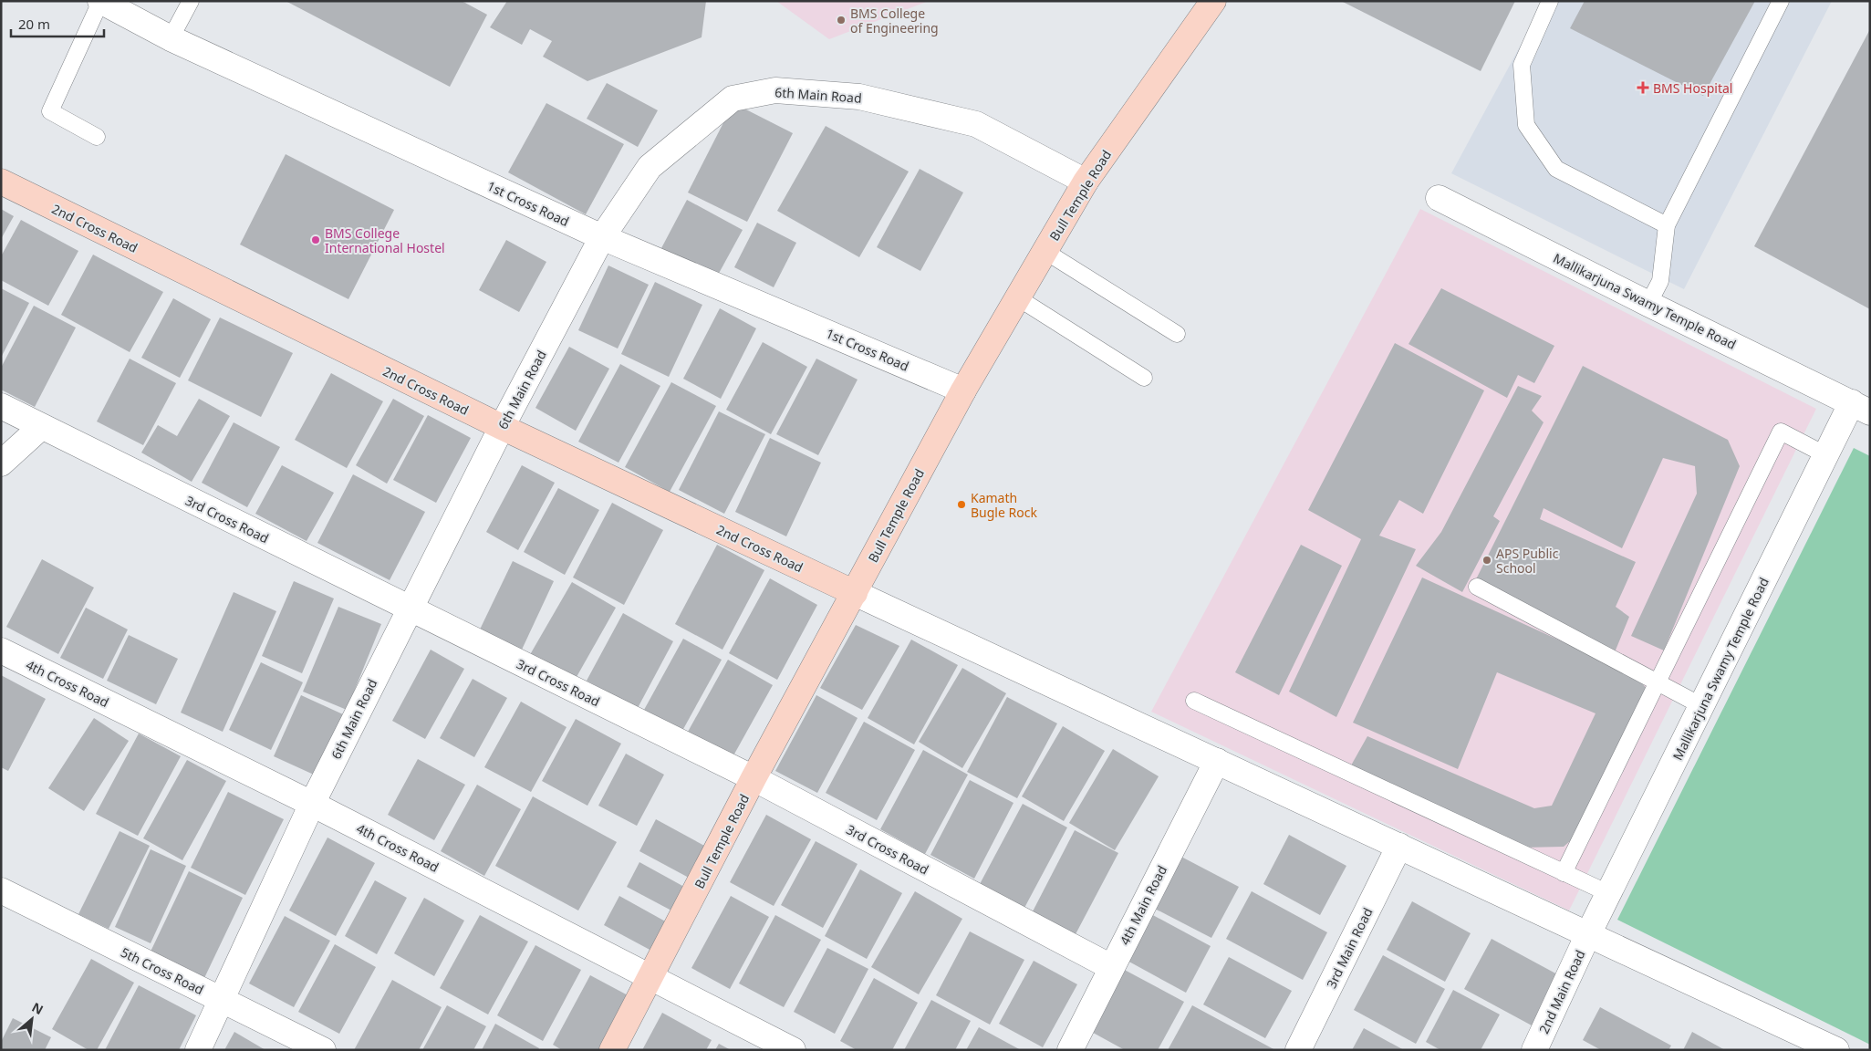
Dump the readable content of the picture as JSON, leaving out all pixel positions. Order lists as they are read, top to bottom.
{
  "streets": {
    "street": [
      "6th Main Road",
      "Bull Temple Road",
      "1st Cross Road",
      "2nd Cross Road",
      "Mallikarjuna Swamy Temple Road",
      "3rd Cross Road",
      "4th Cross Road",
      "4th Main Road",
      "3rd Main Road",
      "5th Cross Road",
      "2nd Main Road"
    ]
  },
  "crossings": [
    ["6th Main Road", "Bull Temple Road"],
    ["6th Main Road", "1st Cross Road"],
    ["6th Main Road", "2nd Cross Road"],
    ["6th Main Road", "3rd Cross Road"],
    ["6th Main Road", "4th Cross Road"],
    ["6th Main Road", "5th Cross Road"],
    ["Bull Temple Road", "1st Cross Road"],
    ["Bull Temple Road", "2nd Cross Road"],
    ["Bull Temple Road", "3rd Cross Road"],
    ["Bull Temple Road", "4th Cross Road"],
    ["Mallikarjuna Swamy Temple Road", "2nd Main Road"],
    ["3rd Cross Road", "4th Main Road"]
  ],
  "places": {
    "other": [
      "BMS College of Engineering",
      "BMS College International Hostel",
      "Kamath Bugle Rock",
      "APS Public School"
    ],
    "health": ["BMS Hospital"]
  },
  "scale_bar": "20 m",
  "north": "top right"
}
